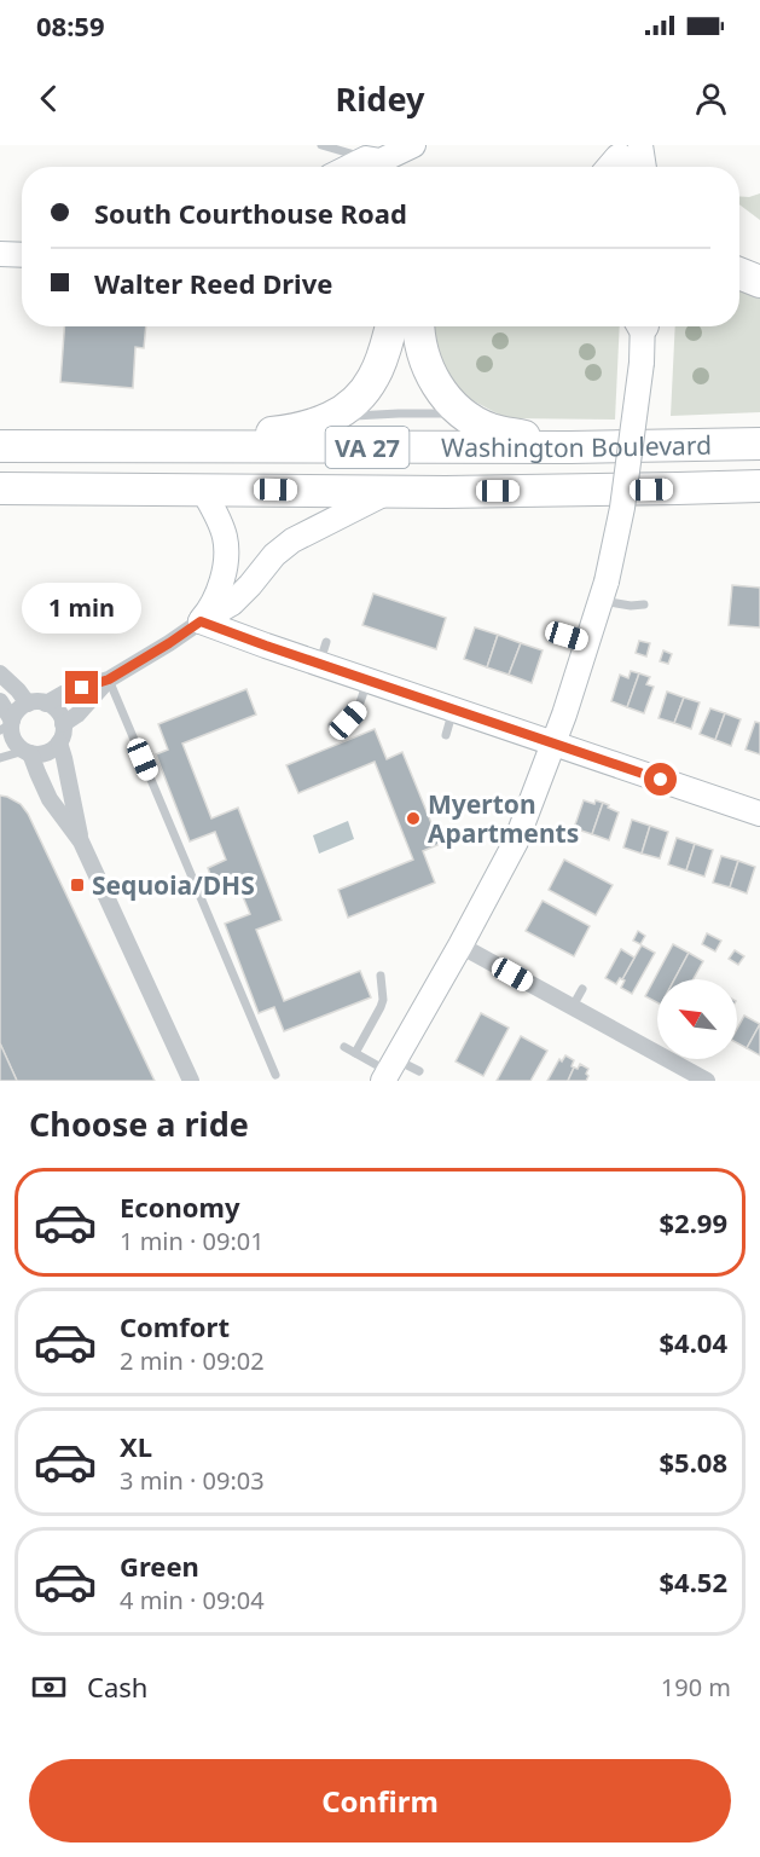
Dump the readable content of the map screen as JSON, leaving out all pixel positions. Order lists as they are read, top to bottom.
{
  "streets": {
    "highway": ["Washington Boulevard", "VA 27"]
  },
  "places": {
    "other": ["Myerton Apartments"],
    "transit": ["Sequoia/DHS"]
  },
  "north": "top left",
  "page": {
    "status": "08:59",
    "header": "Ridey",
    "banner": ["South Courthouse Road", "Walter Reed Drive"],
    "bubble": "1 min",
    "heading": "Choose a ride",
    "list": [
      {
        "name": "Economy",
        "note": "1 min · 09:01",
        "value": "$2.99"
      },
      {
        "name": "Comfort",
        "note": "2 min · 09:02",
        "value": "$4.04"
      },
      {
        "name": "XL",
        "note": "3 min · 09:03",
        "value": "$5.08"
      },
      {
        "name": "Green",
        "note": "4 min · 09:04",
        "value": "$4.52"
      }
    ],
    "pay": ["Cash", "190 m"],
    "buttons": "Confirm"
  }
}
